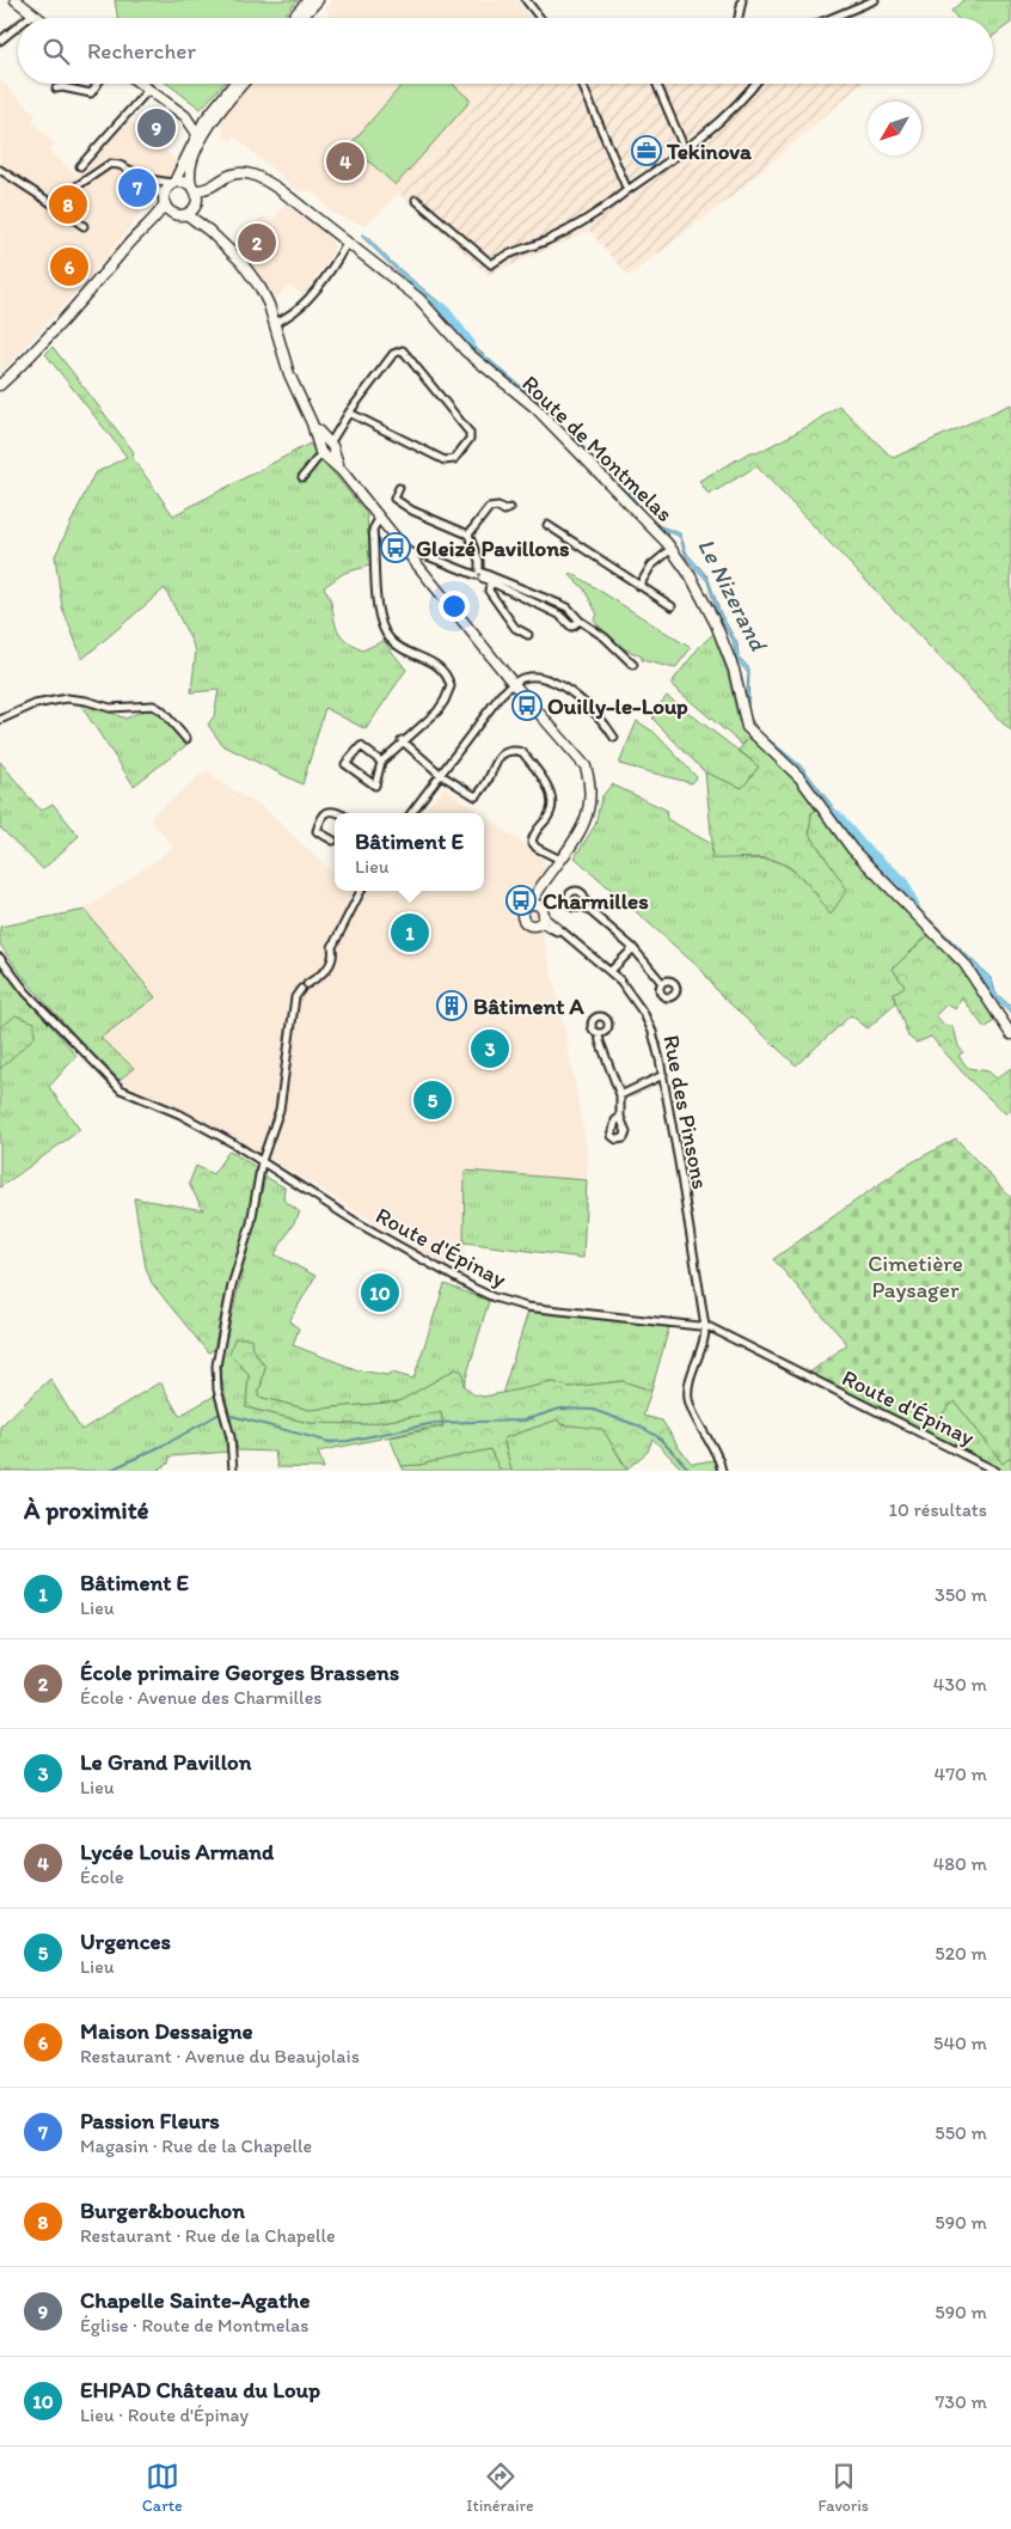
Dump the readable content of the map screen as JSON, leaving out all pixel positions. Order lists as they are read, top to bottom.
{
  "streets": {
    "street": ["Route de Montmelas", "Rue des Pinsons", "Route d'Épinay"]
  },
  "crossings": [
    ["Rue des Pinsons", "Route d'Épinay"]
  ],
  "water": ["Le Nizerand"],
  "parks": ["Cimetière Paysager"],
  "places": {
    "office": ["Tekinova"],
    "bus stop": ["Gleizé Pavillons", "Ouilly-le-Loup", "Charmilles"],
    "building": ["Bâtiment A"]
  },
  "north": "bottom left",
  "page": {
    "search": "Rechercher",
    "pins": [
      "9",
      "4",
      "7",
      "8",
      "2",
      "6",
      "1",
      "3",
      "5",
      "10"
    ],
    "popup": ["Bâtiment E", "Lieu"],
    "heading": ["À proximité", "10 résultats"],
    "list": [
      {
        "mark": "1",
        "name": "Bâtiment E",
        "note": "Lieu",
        "value": "350 m"
      },
      {
        "mark": "2",
        "name": "École primaire Georges Brassens",
        "note": "École · Avenue des Charmilles",
        "value": "430 m"
      },
      {
        "mark": "3",
        "name": "Le Grand Pavillon",
        "note": "Lieu",
        "value": "470 m"
      },
      {
        "mark": "4",
        "name": "Lycée Louis Armand",
        "note": "École",
        "value": "480 m"
      },
      {
        "mark": "5",
        "name": "Urgences",
        "note": "Lieu",
        "value": "520 m"
      },
      {
        "mark": "6",
        "name": "Maison Dessaigne",
        "note": "Restaurant · Avenue du Beaujolais",
        "value": "540 m"
      },
      {
        "mark": "7",
        "name": "Passion Fleurs",
        "note": "Magasin · Rue de la Chapelle",
        "value": "550 m"
      },
      {
        "mark": "8",
        "name": "Burger&bouchon",
        "note": "Restaurant · Rue de la Chapelle",
        "value": "590 m"
      },
      {
        "mark": "9",
        "name": "Chapelle Sainte-Agathe",
        "note": "Église · Route de Montmelas",
        "value": "590 m"
      },
      {
        "mark": "10",
        "name": "EHPAD Château du Loup",
        "note": "Lieu · Route d'Épinay",
        "value": "730 m"
      }
    ],
    "nav": ["Carte", "Itinéraire", "Favoris"]
  }
}
